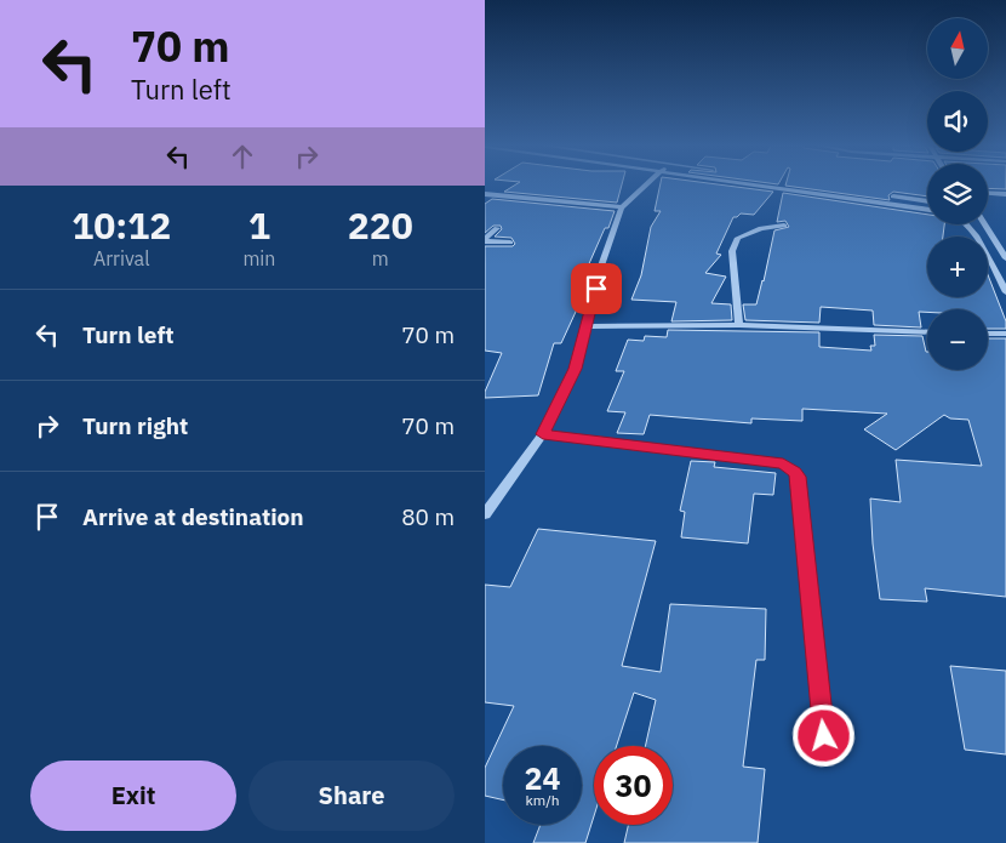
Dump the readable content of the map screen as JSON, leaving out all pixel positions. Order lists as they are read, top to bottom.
{
  "north": "top",
  "page": {
    "turn": ["70 m", "Turn left"],
    "map_buttons": ["+", "−"],
    "eta": [
      "10:12",
      "Arrival",
      "1",
      "min",
      "220",
      "m"
    ],
    "list": [
      {
        "name": "Turn left",
        "value": "70 m"
      },
      {
        "name": "Turn right",
        "value": "70 m"
      },
      {
        "name": "Arrive at destination",
        "value": "80 m"
      }
    ],
    "speed": "24 km/h",
    "limit": "30",
    "buttons": ["Exit", "Share"]
  }
}
